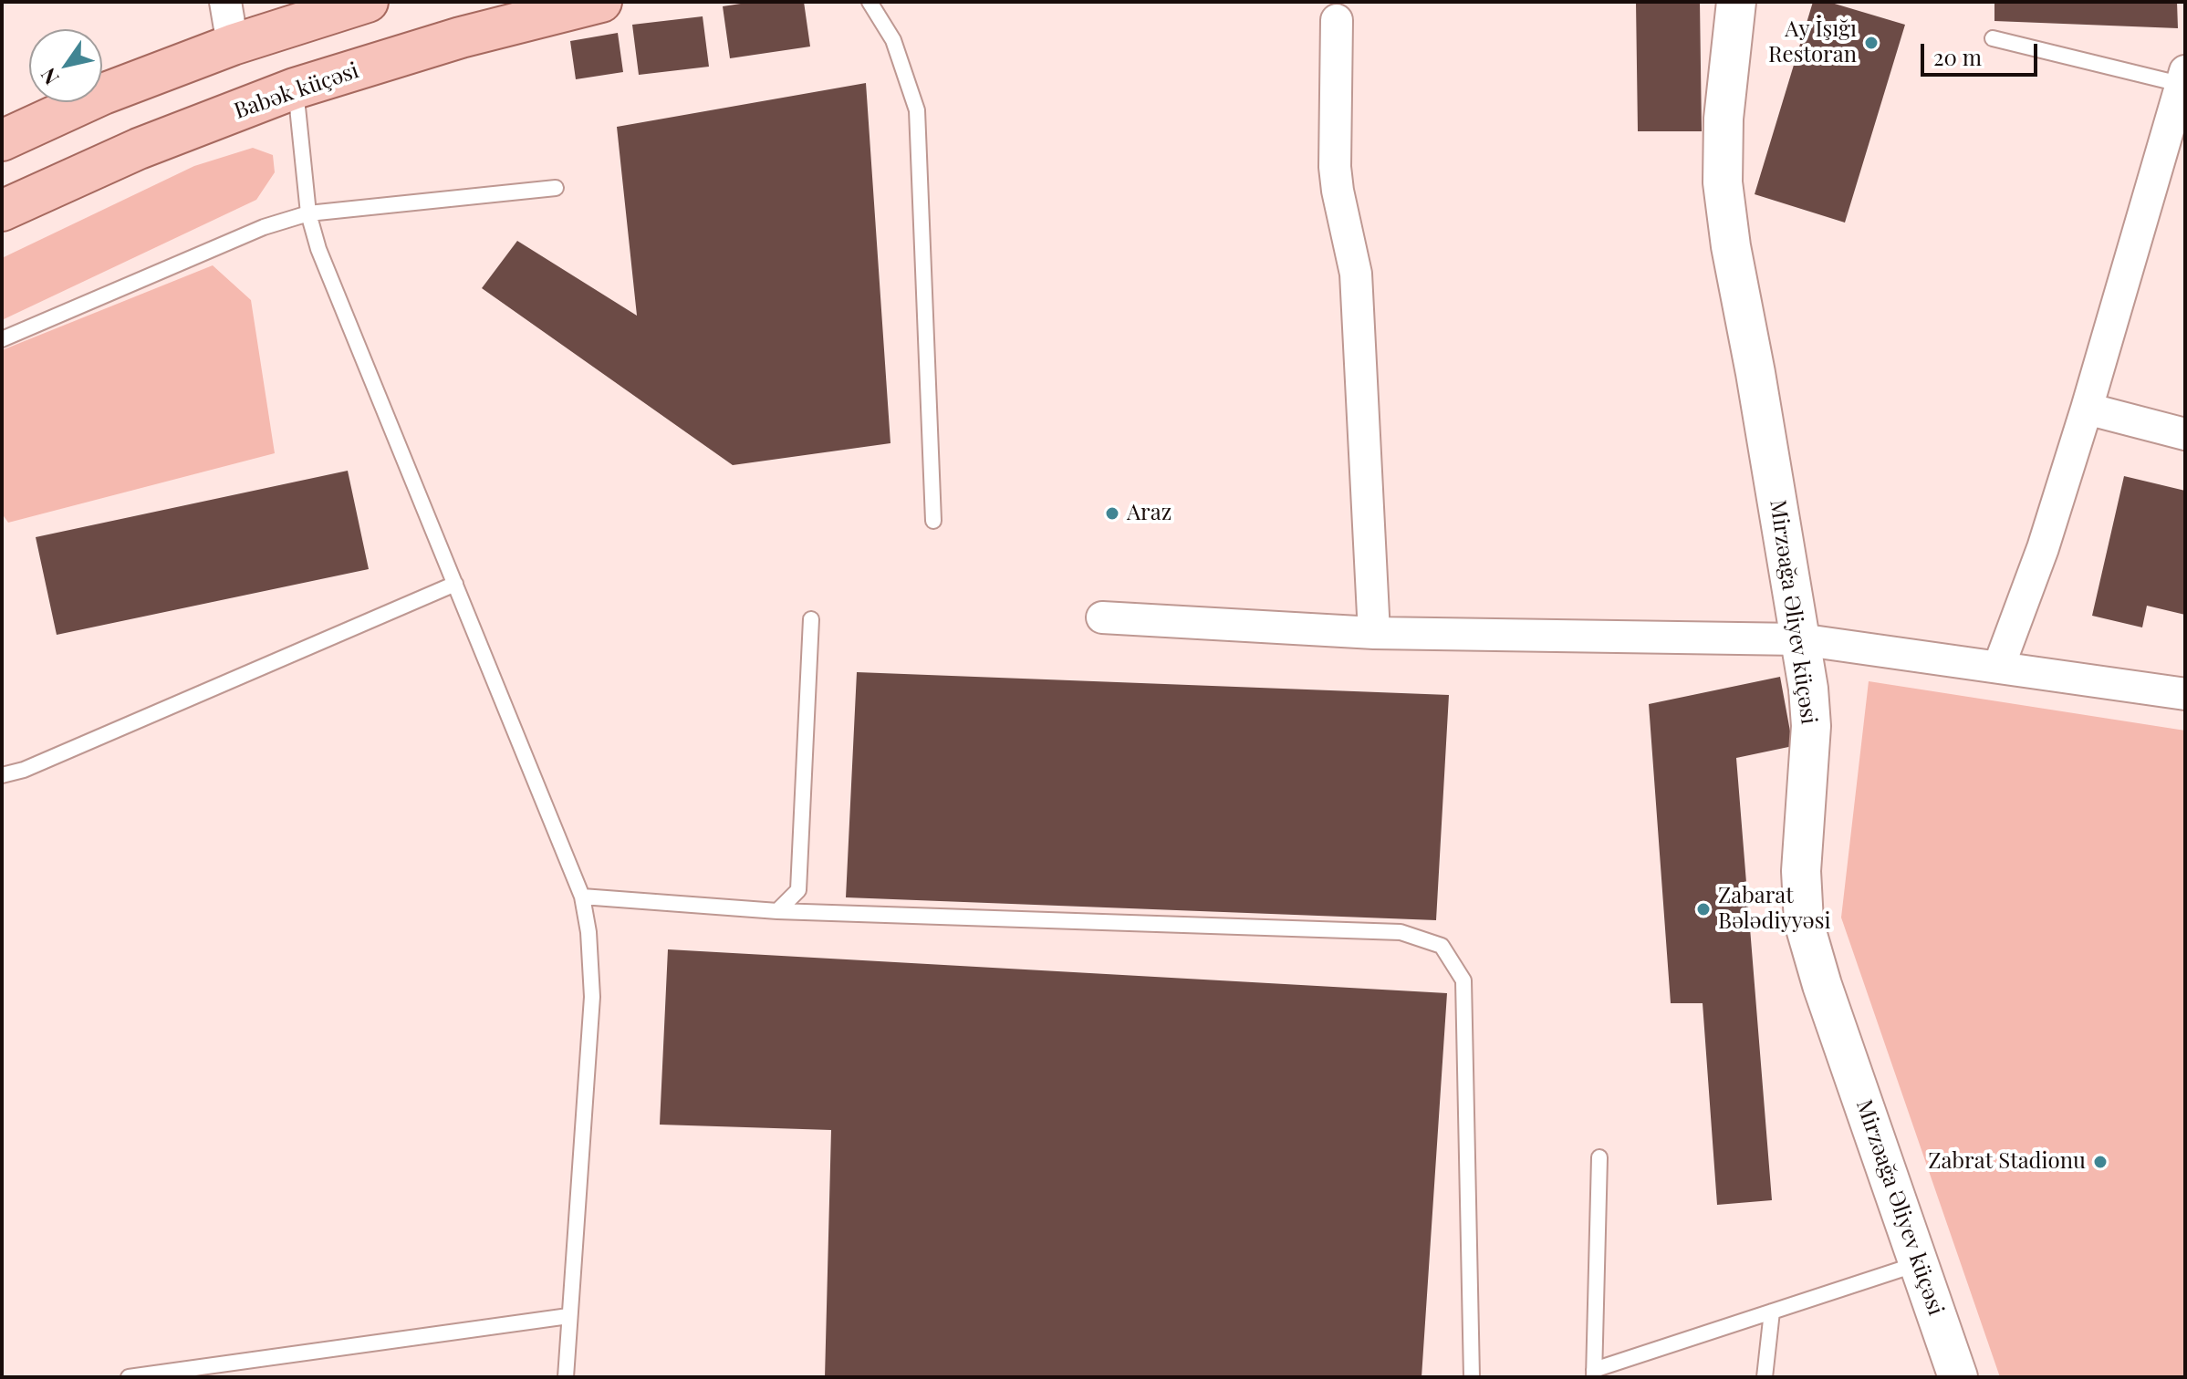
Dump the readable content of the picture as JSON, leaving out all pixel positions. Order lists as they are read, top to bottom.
{
  "streets": {
    "main road": ["Babək küçəsi"],
    "street": ["Mirzəağa Əliyev küçəsi"]
  },
  "places": [
    "Ay İşığı Restoran",
    "Araz",
    "Zabarat Bələdiyyəsi",
    "Zabrat Stadionu"
  ],
  "scale_bar": "20 m",
  "north": "bottom left"
}
